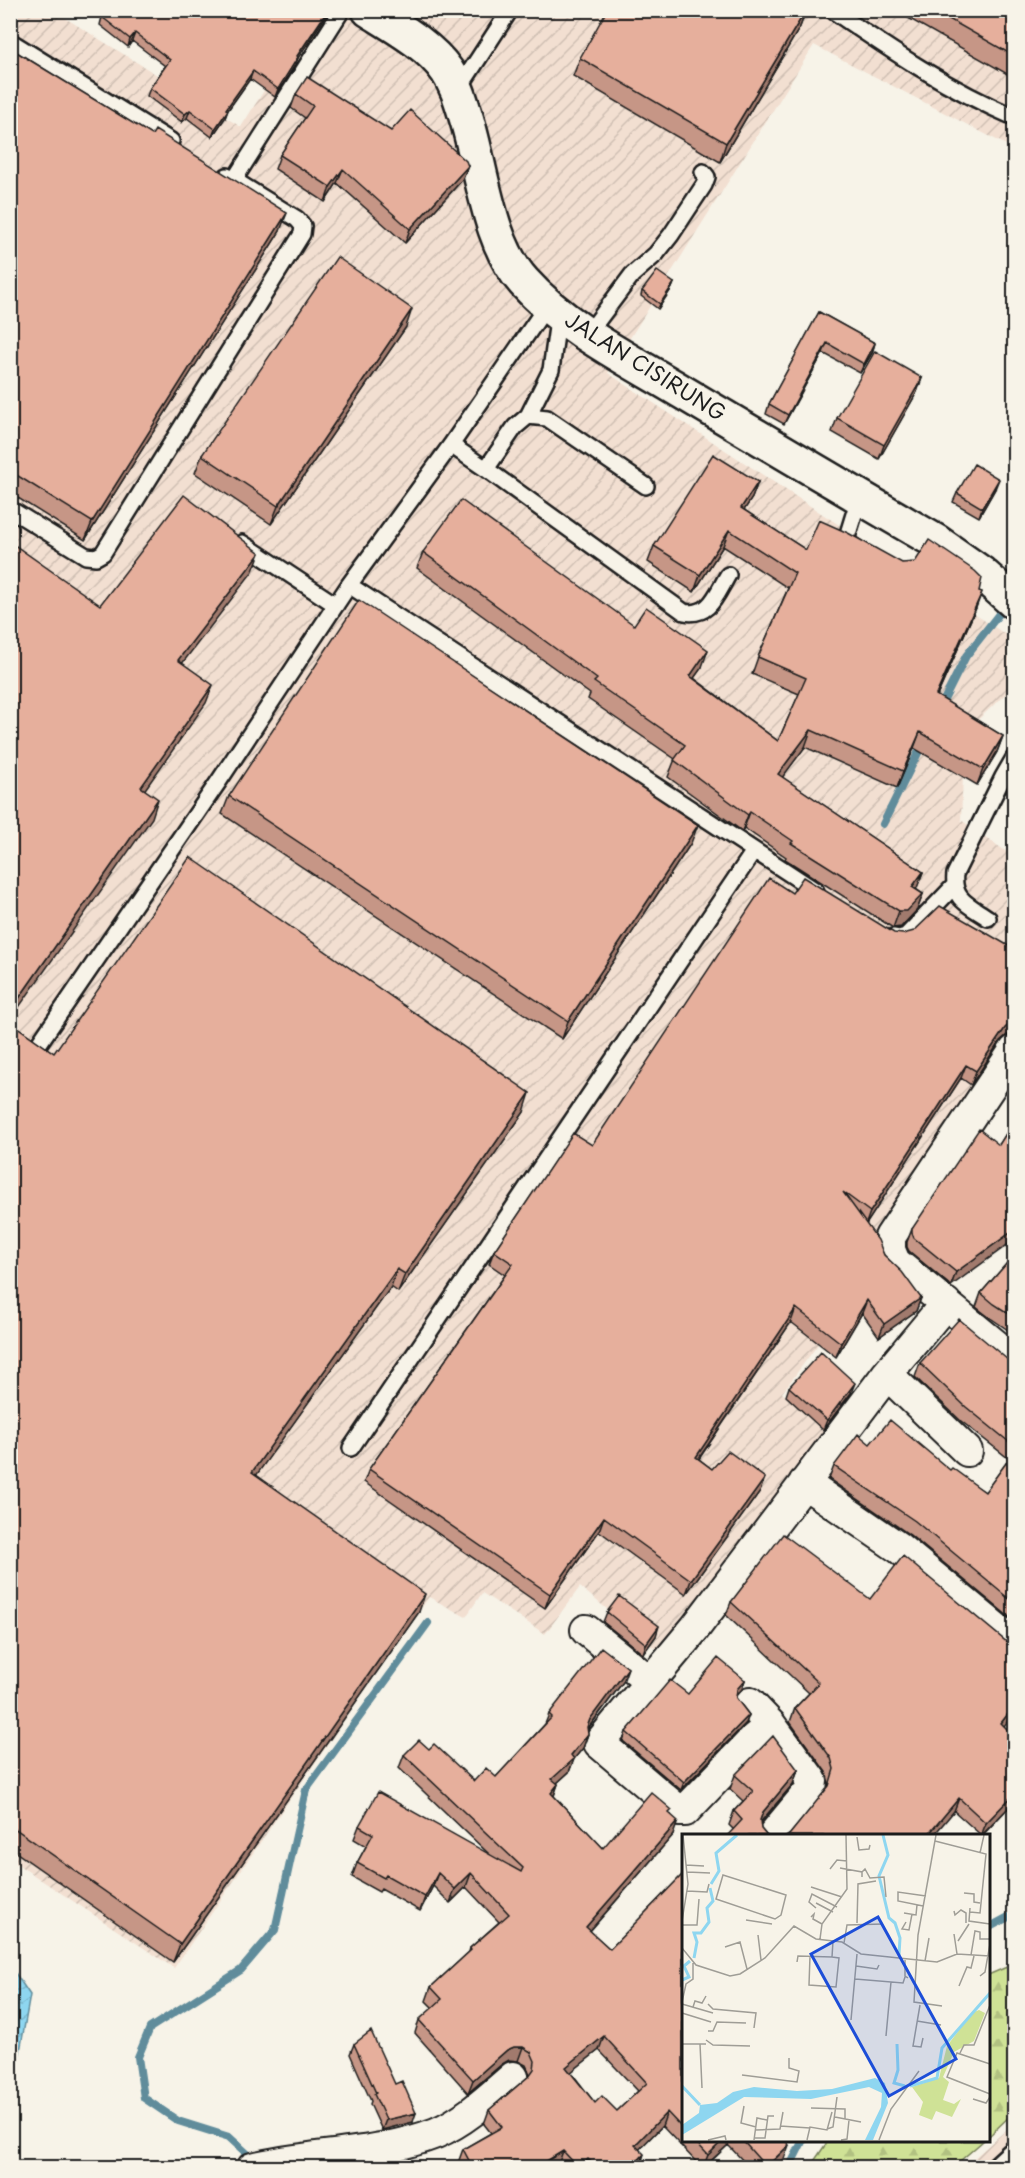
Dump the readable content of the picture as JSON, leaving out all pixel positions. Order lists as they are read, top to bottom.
{
  "streets": {
    "main road": ["JALAN CISIRUNG"]
  }
}
